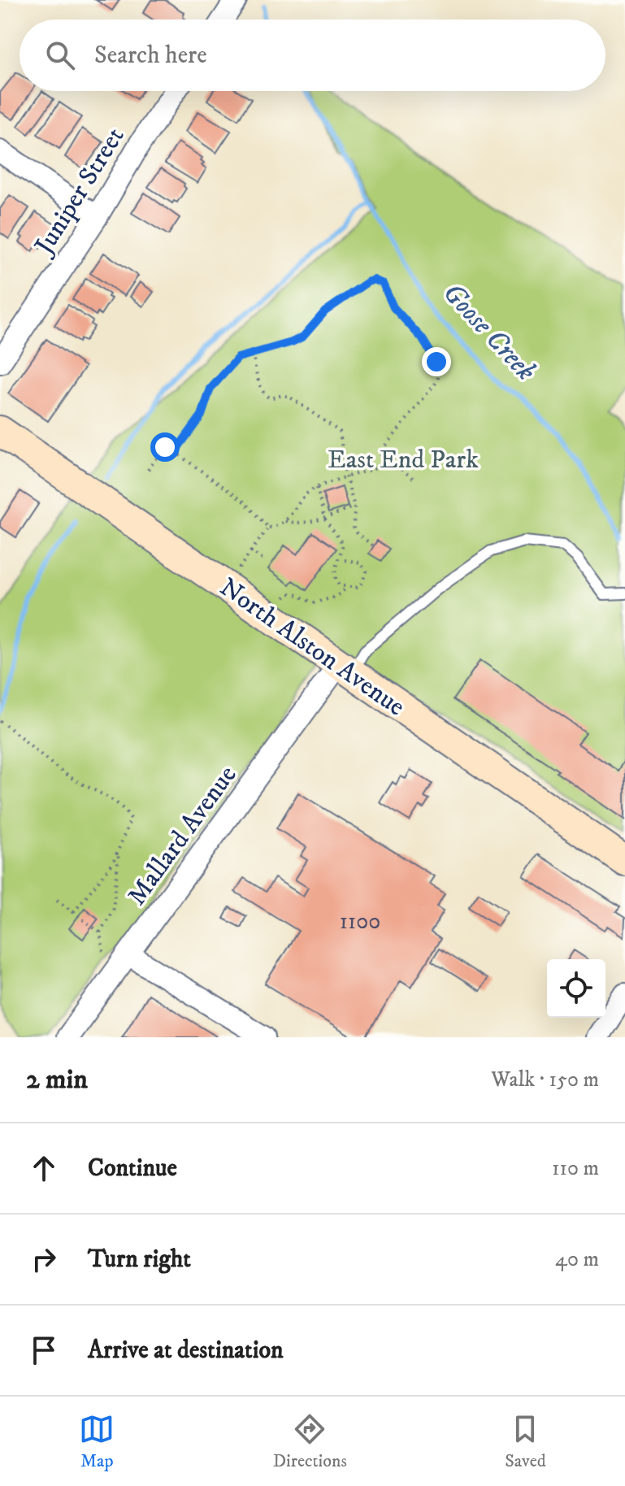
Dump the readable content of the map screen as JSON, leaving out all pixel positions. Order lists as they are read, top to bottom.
{
  "streets": {
    "main road": ["North Alston Avenue"],
    "street": ["Juniper Street", "Mallard Avenue"]
  },
  "crossings": [
    ["North Alston Avenue", "Mallard Avenue"]
  ],
  "water": ["Goose Creek"],
  "parks": ["East End Park"],
  "house_numbers": ["1100"],
  "page": {
    "search": "Search here",
    "heading": ["2 min", "Walk · 150 m"],
    "list": [
      ["Continue", "110 m"],
      ["Turn right", "40 m"],
      "Arrive at destination"
    ],
    "nav": ["Map", "Directions", "Saved"]
  }
}
